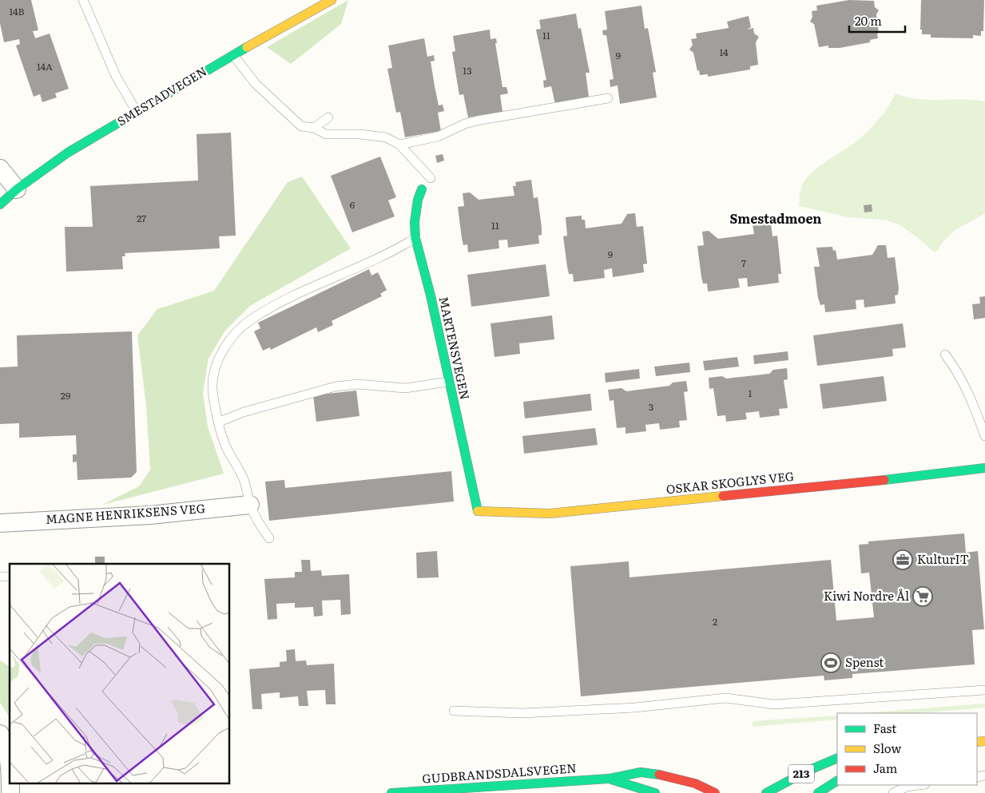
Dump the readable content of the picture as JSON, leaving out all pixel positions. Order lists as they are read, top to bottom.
{
  "streets": {
    "street": [
      "SMESTADVEGEN",
      "MARTENSVEGEN",
      "OSKAR SKOGLYS VEG",
      "MAGNE HENRIKSENS VEG",
      "GUDBRANDSDALSVEGEN",
      "213"
    ]
  },
  "crossings": [
    ["MARTENSVEGEN", "OSKAR SKOGLYS VEG"]
  ],
  "districts": ["Smestadmoen"],
  "places": {
    "office": ["KulturIT"],
    "supermarket": ["Kiwi Nordre Ål"],
    "sports": ["Spenst"]
  },
  "house_numbers": [
    "14B",
    "11",
    "14",
    "9",
    "14A",
    "13",
    "6",
    "27",
    "11",
    "9",
    "7",
    "1",
    "29",
    "3",
    "2"
  ],
  "legend": ["Fast", "Slow", "Jam"],
  "scale_bar": "20 m"
}
